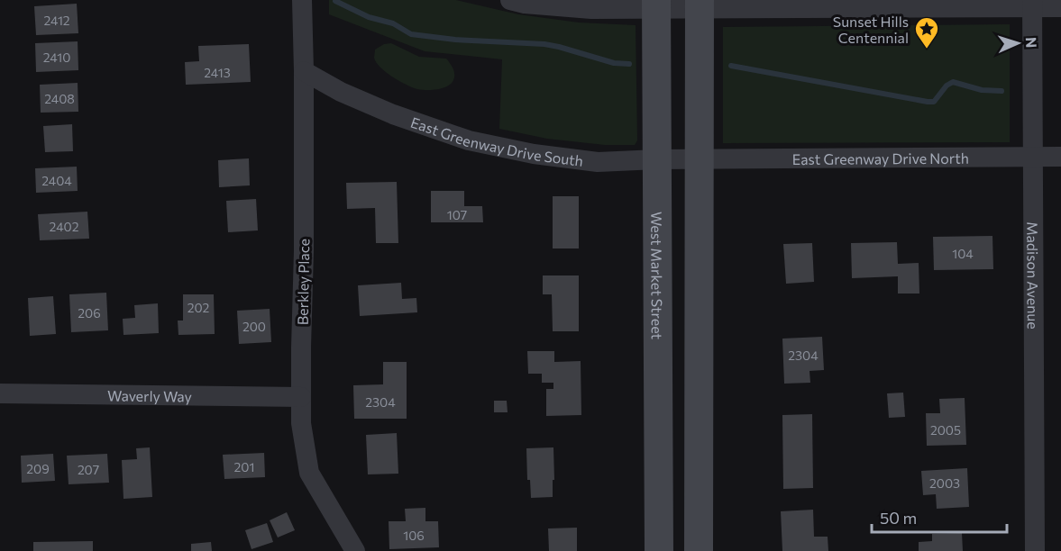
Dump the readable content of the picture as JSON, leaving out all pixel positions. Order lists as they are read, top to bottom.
{
  "streets": {
    "main road": ["West Market Street"],
    "street": [
      "East Greenway Drive South",
      "East Greenway Drive North",
      "Madison Avenue",
      "Berkley Place",
      "Waverly Way"
    ]
  },
  "crossings": [
    ["East Greenway Drive South", "East Greenway Drive North"],
    ["East Greenway Drive South", "West Market Street"],
    ["East Greenway Drive South", "Berkley Place"],
    ["East Greenway Drive North", "Madison Avenue"],
    ["Berkley Place", "Waverly Way"]
  ],
  "places": {
    "place": ["Sunset Hills Centennial"]
  },
  "house_numbers": [
    "2412",
    "2410",
    "2413",
    "2408",
    "2404",
    "107",
    "2402",
    "104",
    "202",
    "206",
    "200",
    "2304",
    "2304",
    "2005",
    "201",
    "209",
    "207",
    "2003",
    "106"
  ],
  "scale_bar": "50 m",
  "north": "right"
}
